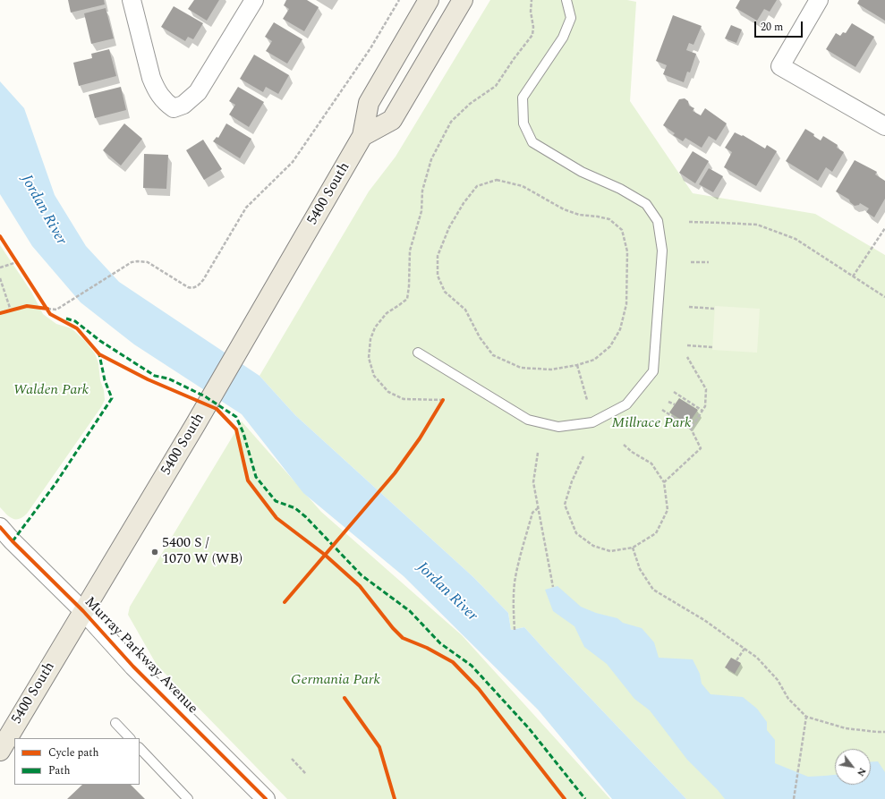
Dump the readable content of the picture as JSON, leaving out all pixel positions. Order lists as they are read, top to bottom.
{
  "streets": {
    "main road": ["5400 South"],
    "street": ["Murray Parkway Avenue"]
  },
  "crossings": [
    ["5400 South", "Murray Parkway Avenue"]
  ],
  "water": ["Jordan River"],
  "parks": ["Walden Park", "Millrace Park", "Germania Park"],
  "places": ["5400 S / 1070 W (WB)"],
  "legend": ["Cycle path", "Path"],
  "scale_bar": "20 m",
  "north": "bottom right"
}
